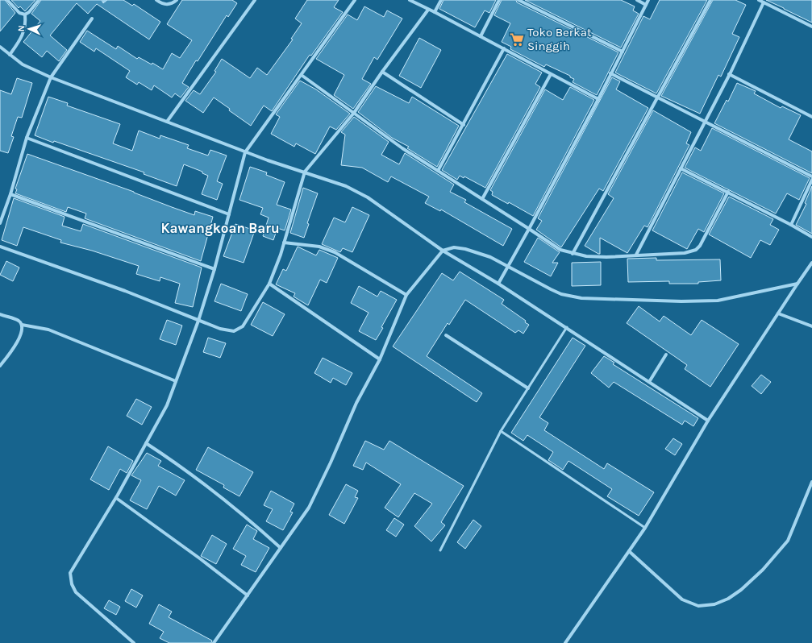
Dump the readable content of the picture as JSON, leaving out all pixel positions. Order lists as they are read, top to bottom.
{
  "districts": ["Kawangkoan Baru"],
  "places": {
    "supermarket": ["Toko Berkat Singgih"]
  },
  "north": "left"
}
